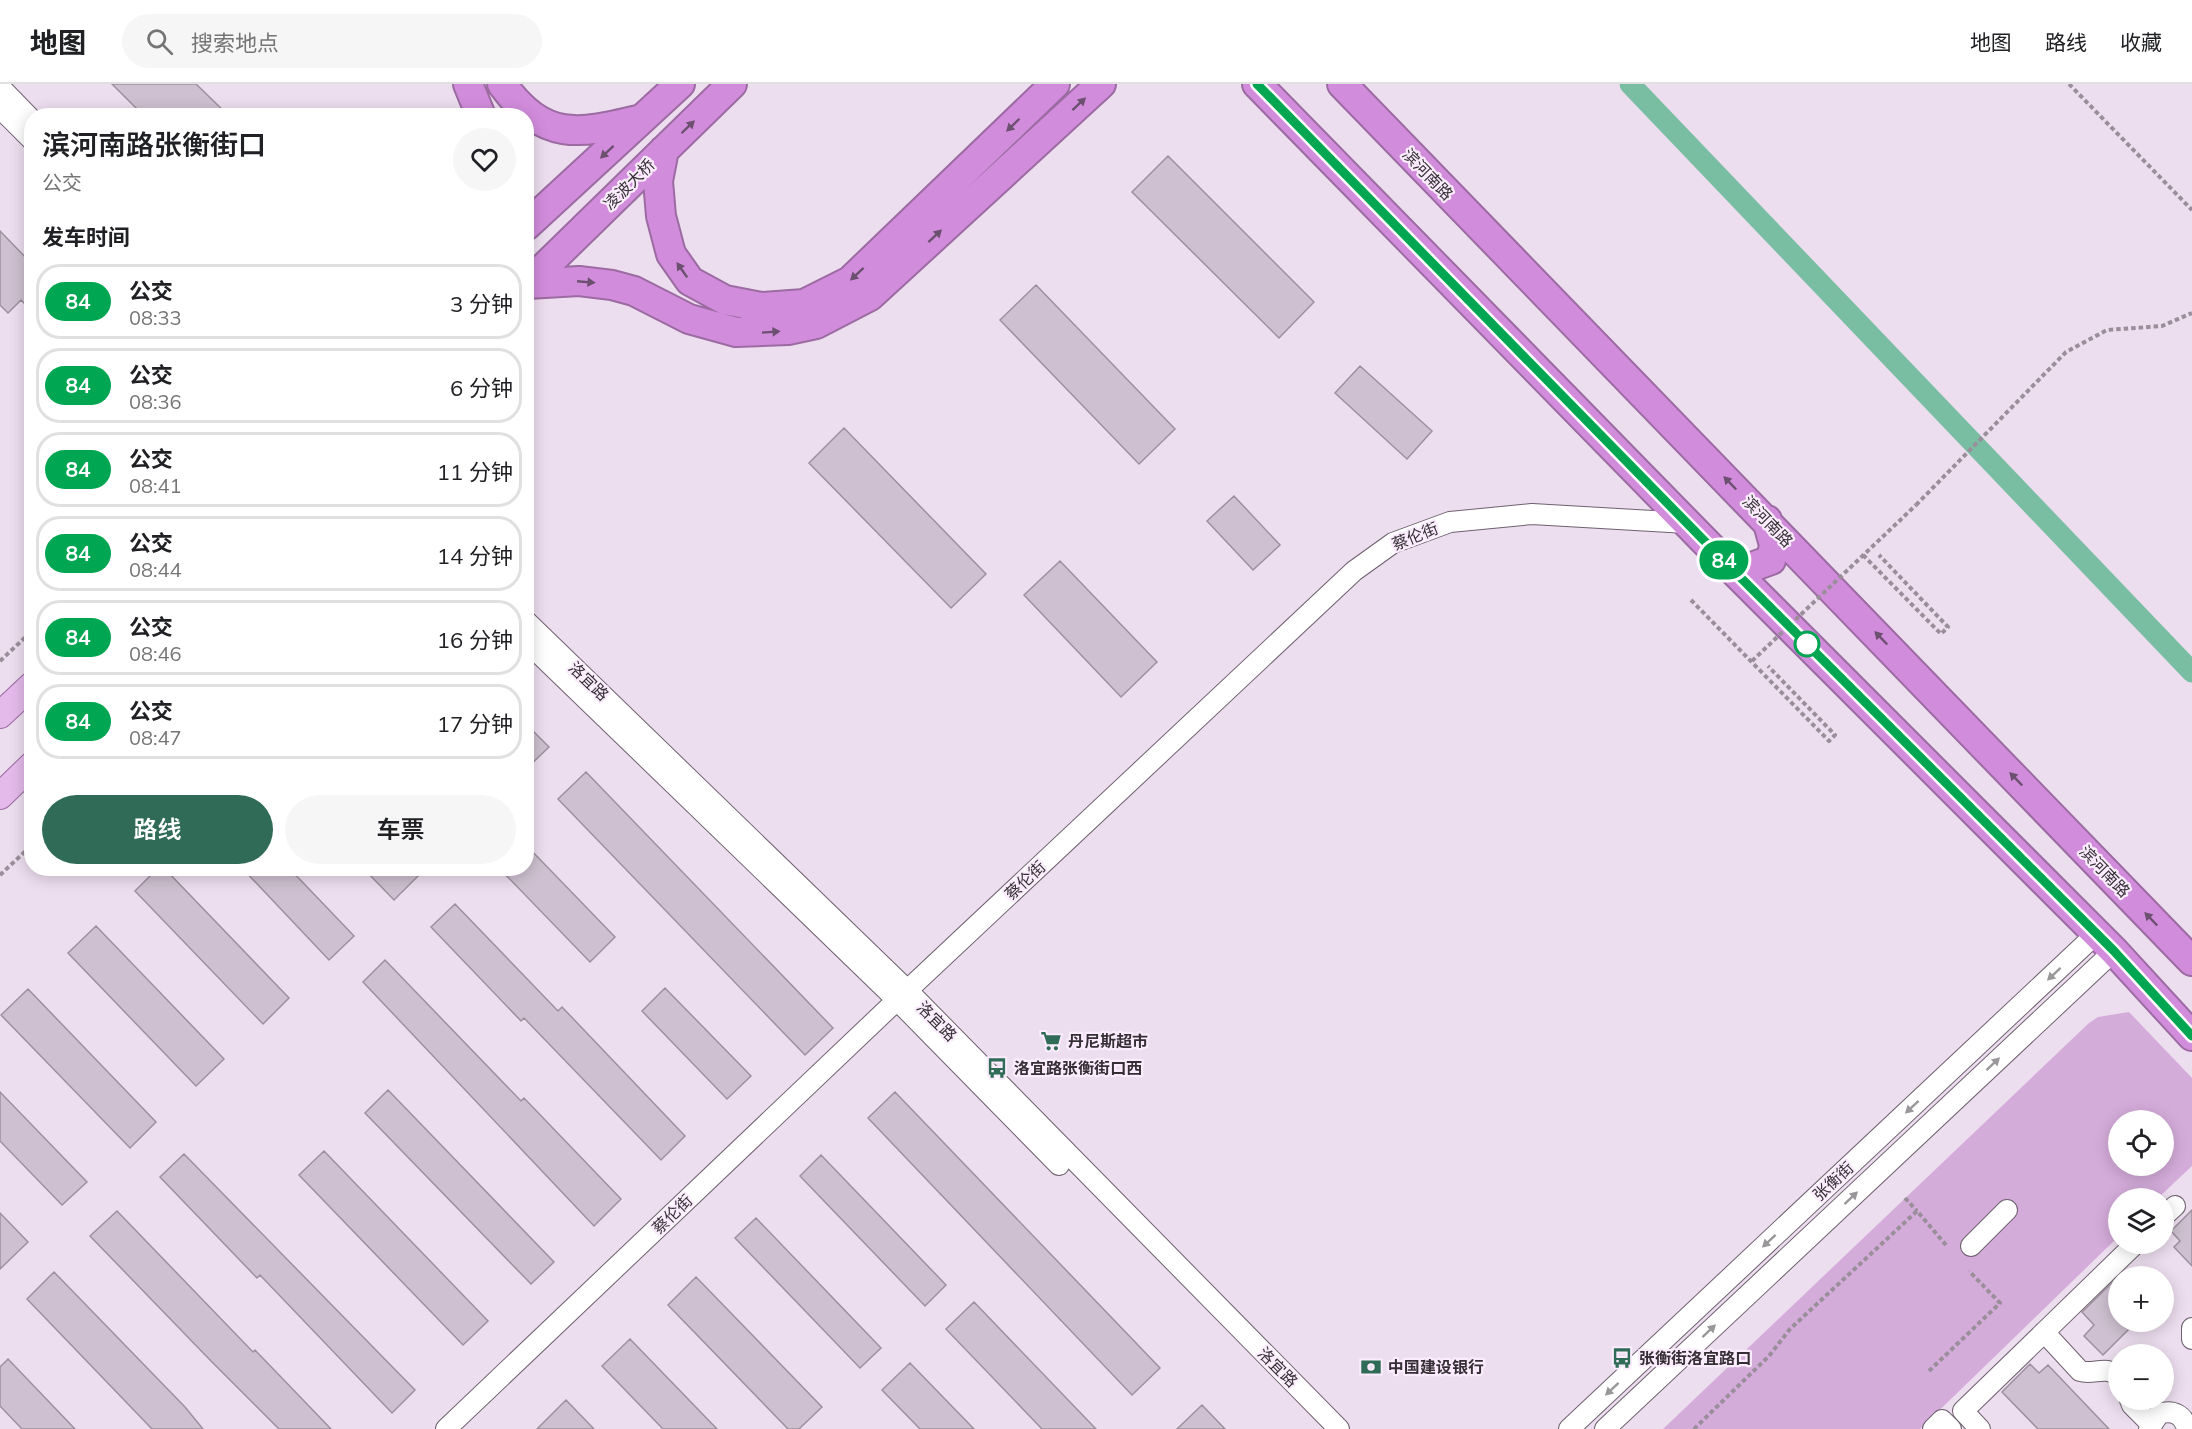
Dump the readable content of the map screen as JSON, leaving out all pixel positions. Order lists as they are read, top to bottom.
{
  "streets": {
    "highway": ["滨河南路", "凌波大桥"],
    "street": ["蔡伦街", "洛宜路", "张衡街"]
  },
  "crossings": [
    ["蔡伦街", "洛宜路"]
  ],
  "places": {
    "supermarket": ["丹尼斯超市"],
    "bus stop": ["洛宜路张衡街口西", "张衡街洛宜路口"],
    "bank": ["中国建设银行"]
  },
  "lines": ["bus line 84"],
  "page": {
    "header": "地图",
    "search": "搜索地点",
    "nav": ["地图", "路线", "收藏"],
    "on_map": "84",
    "heading": [
      ["滨河南路张衡街口", "公交"],
      "发车时间"
    ],
    "list": [
      {
        "mark": "84",
        "name": "公交",
        "note": "08:33",
        "value": "3 分钟"
      },
      {
        "mark": "84",
        "name": "公交",
        "note": "08:36",
        "value": "6 分钟"
      },
      {
        "mark": "84",
        "name": "公交",
        "note": "08:41",
        "value": "11 分钟"
      },
      {
        "mark": "84",
        "name": "公交",
        "note": "08:44",
        "value": "14 分钟"
      },
      {
        "mark": "84",
        "name": "公交",
        "note": "08:46",
        "value": "16 分钟"
      },
      {
        "mark": "84",
        "name": "公交",
        "note": "08:47",
        "value": "17 分钟"
      }
    ],
    "buttons": ["路线", "车票"],
    "map_buttons": ["+", "−"]
  }
}
